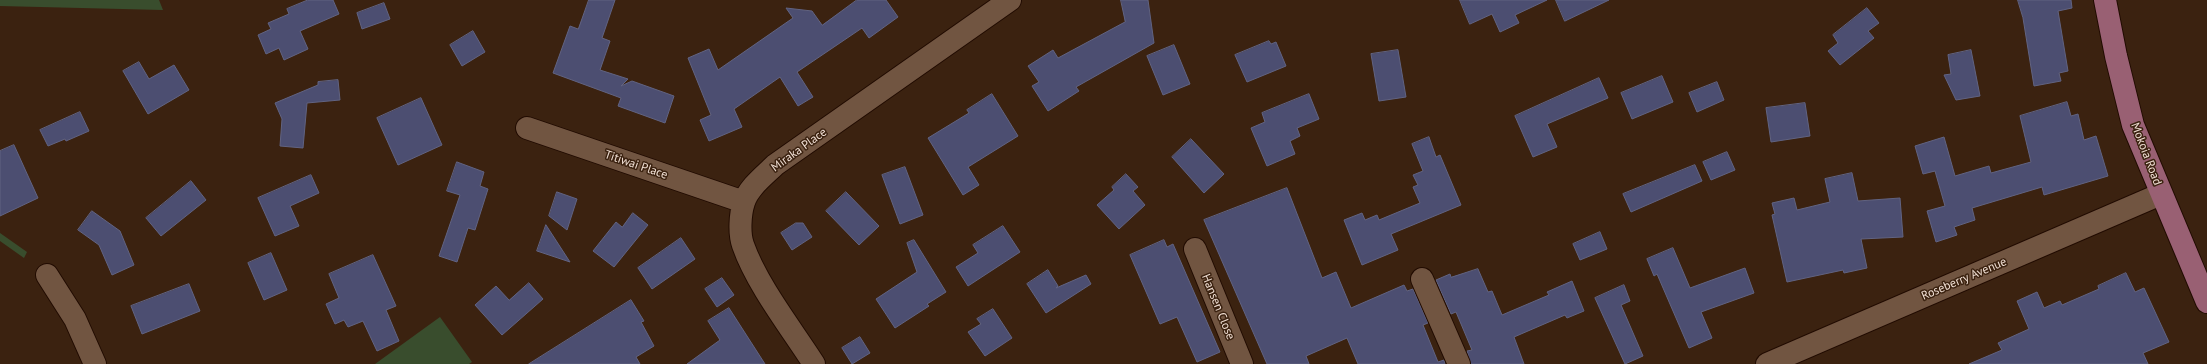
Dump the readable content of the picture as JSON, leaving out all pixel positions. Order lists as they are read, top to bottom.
{
  "streets": {
    "main road": ["Mokoia Road"],
    "street": [
      "Miraka Place",
      "Titiwai Place",
      "Roseberry Avenue",
      "Hansen Close"
    ]
  },
  "crossings": [
    ["Miraka Place", "Titiwai Place"],
    ["Mokoia Road", "Roseberry Avenue"]
  ]
}
